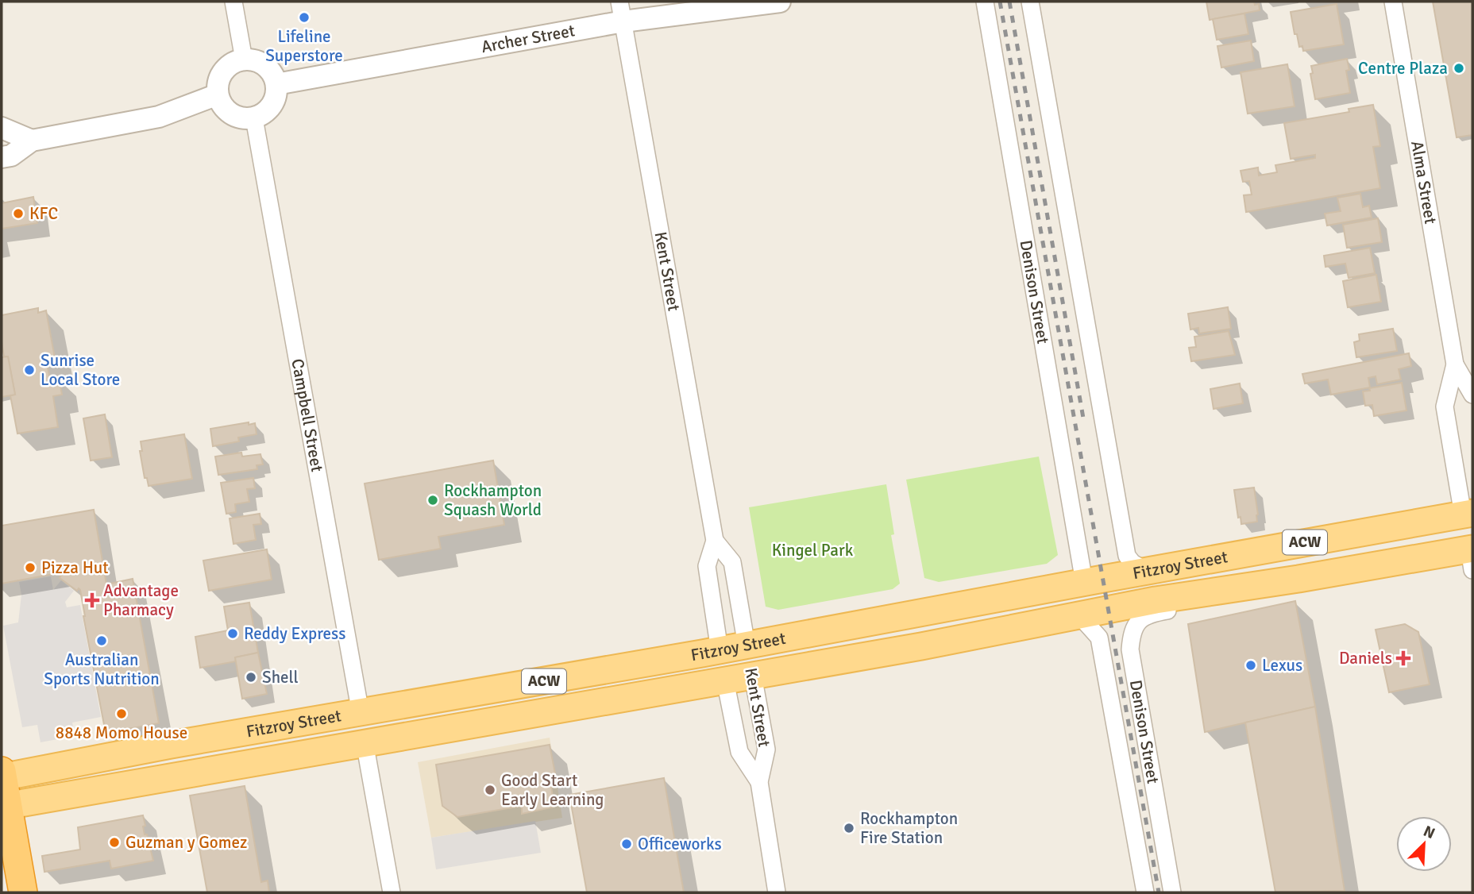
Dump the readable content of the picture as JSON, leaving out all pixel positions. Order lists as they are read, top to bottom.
{
  "streets": {
    "main road": [
      "Alma Street",
      "Kent Street",
      "ACW",
      "Fitzroy Street"
    ],
    "street": ["Archer Street", "Denison Street", "Campbell Street"]
  },
  "crossings": [
    ["Archer Street", "Kent Street"],
    ["Archer Street", "Campbell Street"],
    ["Alma Street", "Fitzroy Street"],
    ["Kent Street", "Fitzroy Street"],
    ["Denison Street", "Fitzroy Street"],
    ["Campbell Street", "Fitzroy Street"]
  ],
  "parks": ["Kingel Park"],
  "places": {
    "other": [
      "Lifeline Superstore",
      "Centre Plaza",
      "KFC",
      "Sunrise Local Store",
      "Rockhampton Squash World",
      "Pizza Hut",
      "Reddy Express",
      "Australian Sports Nutrition",
      "Lexus",
      "Shell",
      "8848 Momo House",
      "Good Start Early Learning",
      "Rockhampton Fire Station",
      "Guzman y Gomez",
      "Officeworks"
    ],
    "health": ["Advantage Pharmacy", "Daniels"]
  },
  "north": "top right"
}
